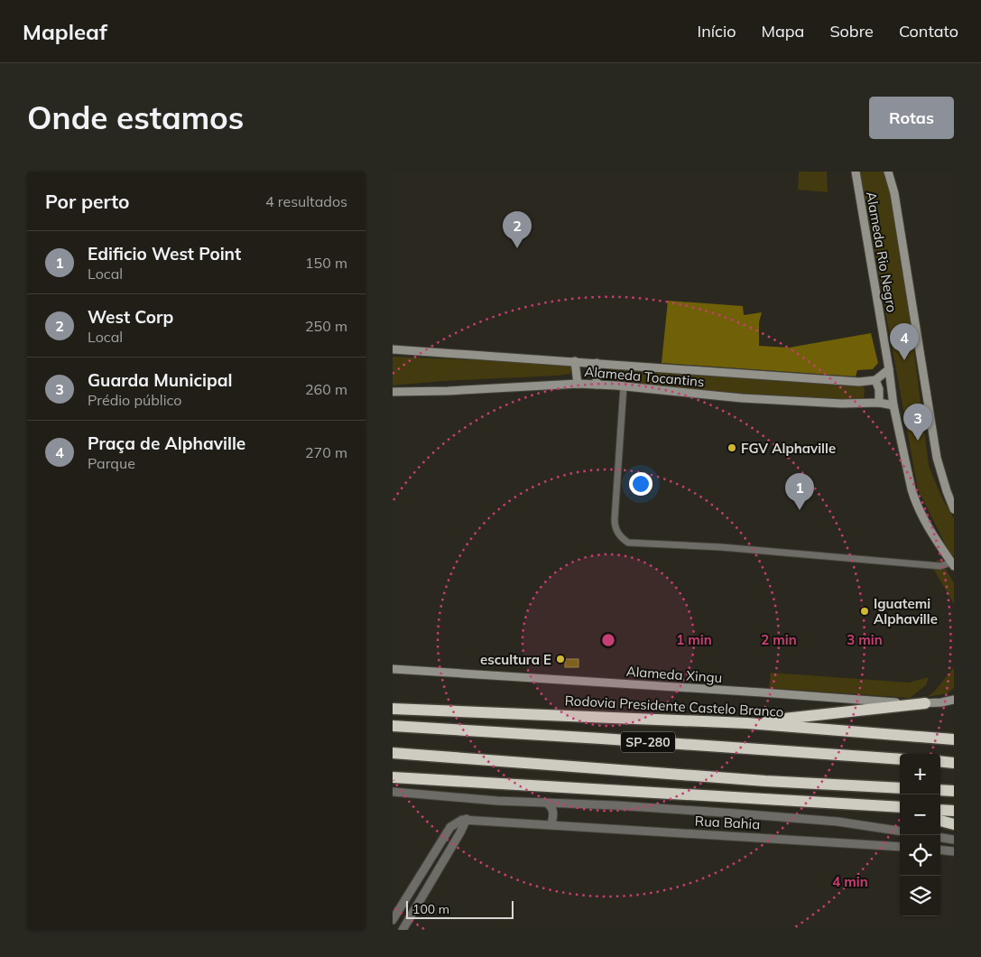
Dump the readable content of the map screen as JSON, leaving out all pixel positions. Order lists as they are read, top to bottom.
{
  "streets": {
    "highway": ["Rodovia Presidente Castelo Branco", "SP-280"],
    "main road": ["Alameda Rio Negro", "Alameda Tocantins", "Alameda Xingu"],
    "street": ["Rua Bahia"]
  },
  "crossings": [
    ["Alameda Rio Negro", "Alameda Tocantins"]
  ],
  "places": ["FGV Alphaville", "Iguatemi Alphaville", "escultura E"],
  "scale_bar": "100 m",
  "page": {
    "header": "Mapleaf",
    "nav": [
      "Início",
      "Mapa",
      "Sobre",
      "Contato"
    ],
    "buttons": "Rotas",
    "title": "Onde estamos",
    "heading": ["Por perto", "4 resultados"],
    "pins": [
      "2",
      "4",
      "3",
      "1"
    ],
    "list": [
      {
        "mark": "1",
        "name": "Edificio West Point",
        "note": "Local",
        "value": "150 m"
      },
      {
        "mark": "2",
        "name": "West Corp",
        "note": "Local",
        "value": "250 m"
      },
      {
        "mark": "3",
        "name": "Guarda Municipal",
        "note": "Prédio público",
        "value": "260 m"
      },
      {
        "mark": "4",
        "name": "Praça de Alphaville",
        "note": "Parque",
        "value": "270 m"
      }
    ],
    "map_buttons": ["+", "−"],
    "scale": "100 m"
  },
  "rings": [
    "1 min",
    "2 min",
    "3 min",
    "4 min"
  ]
}
